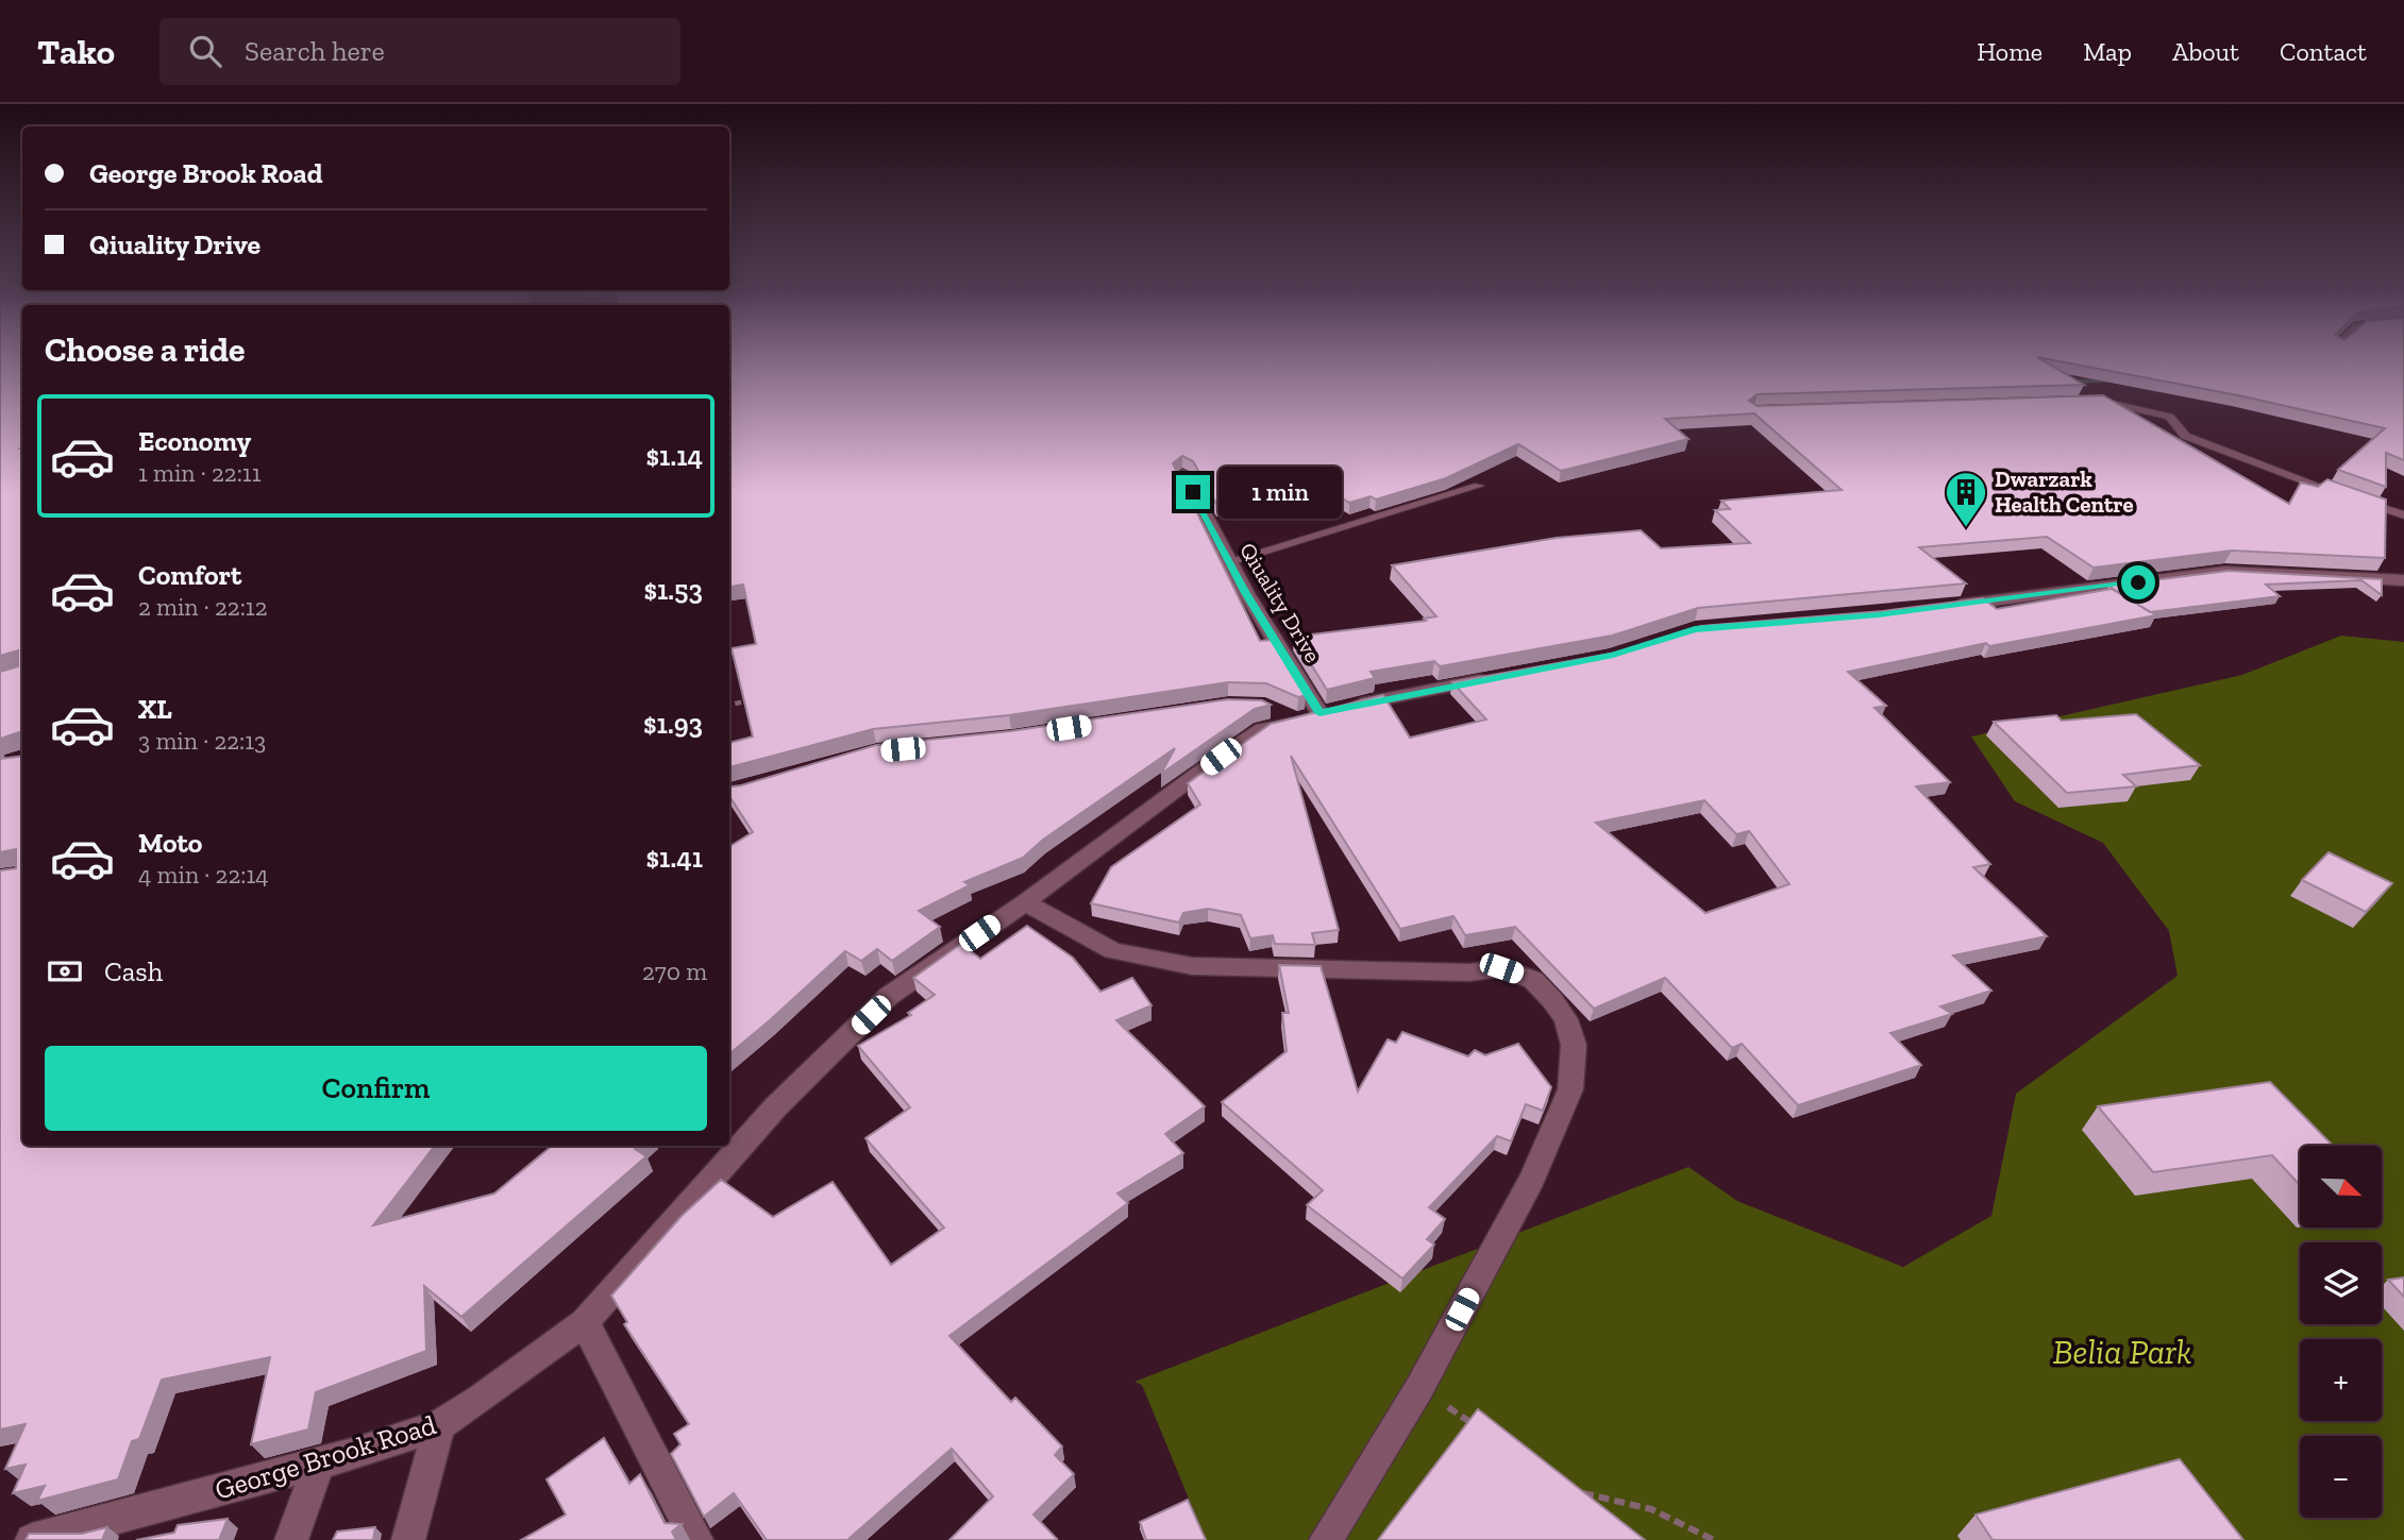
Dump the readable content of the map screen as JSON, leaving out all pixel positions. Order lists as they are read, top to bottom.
{
  "streets": {
    "street": ["Qiuality Drive", "George Brook Road"]
  },
  "crossings": [
    ["Qiuality Drive", "George Brook Road"]
  ],
  "parks": ["Belia Park"],
  "places": {
    "building": ["Dwarzark Health Centre"]
  },
  "north": "bottom right",
  "page": {
    "header": "Tako",
    "search": "Search here",
    "nav": [
      "Home",
      "Map",
      "About",
      "Contact"
    ],
    "banner": ["George Brook Road", "Qiuality Drive"],
    "heading": "Choose a ride",
    "list": [
      {
        "name": "Economy",
        "note": "1 min · 22:11",
        "value": "$1.14"
      },
      {
        "name": "Comfort",
        "note": "2 min · 22:12",
        "value": "$1.53"
      },
      {
        "name": "XL",
        "note": "3 min · 22:13",
        "value": "$1.93"
      },
      {
        "name": "Moto",
        "note": "4 min · 22:14",
        "value": "$1.41"
      }
    ],
    "bubble": "1 min",
    "pay": ["Cash", "270 m"],
    "buttons": "Confirm",
    "map_buttons": ["+", "−"]
  }
}
